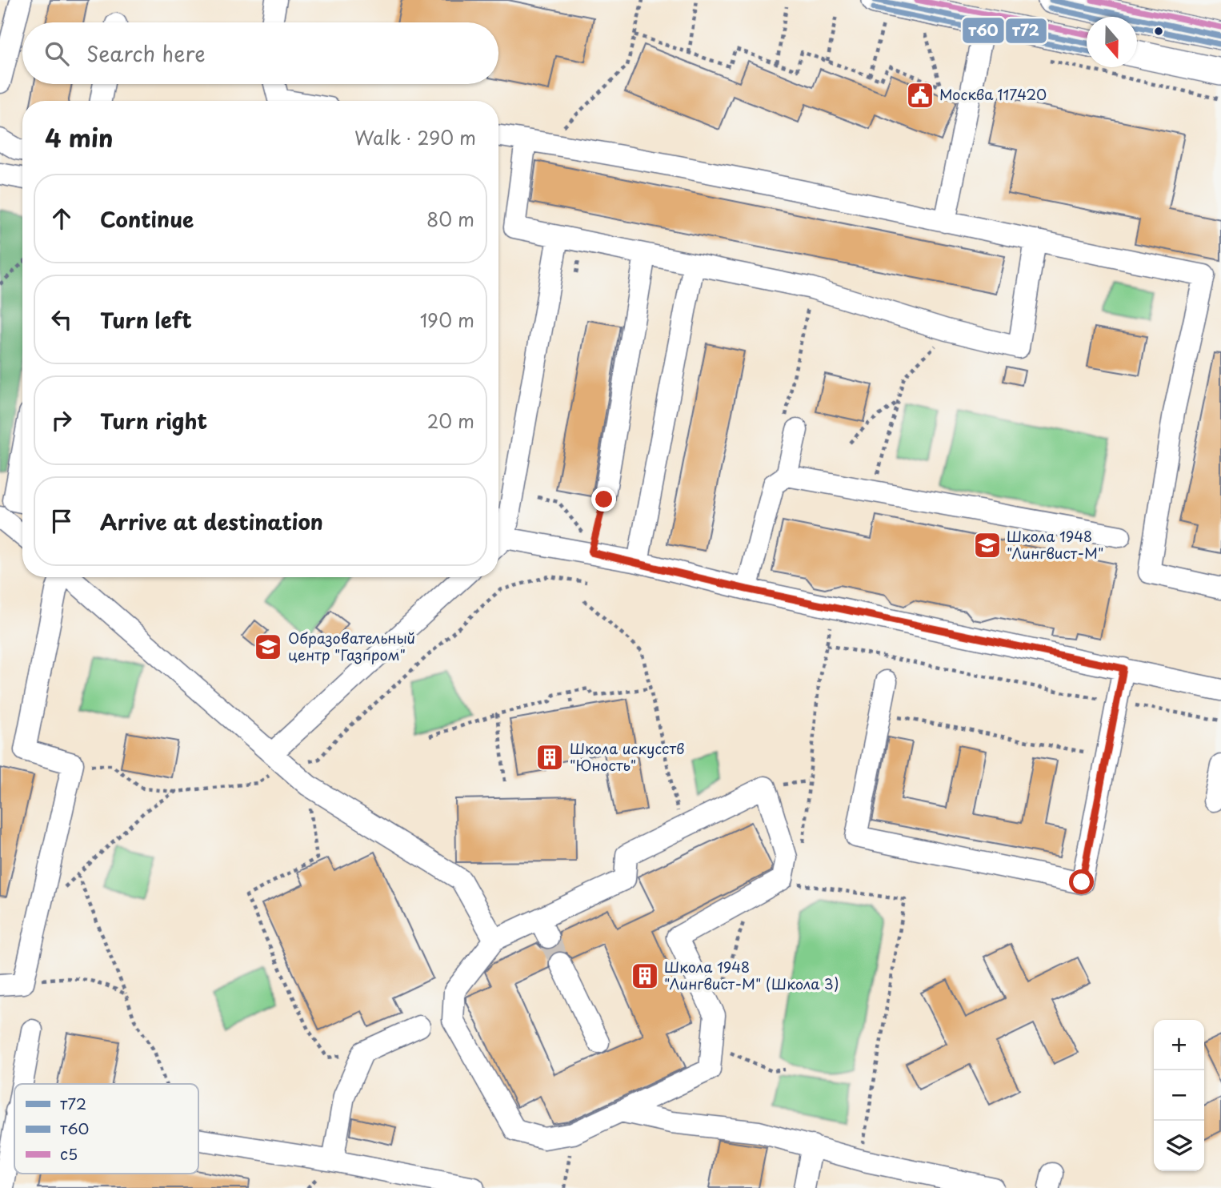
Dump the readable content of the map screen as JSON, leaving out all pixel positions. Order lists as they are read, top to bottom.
{
  "places": {
    "public building": ["Москва 117420"],
    "school or university": ["Школа 1948 \"Лингвист-М\"", "Образовательный центр \"Газпром\""],
    "building": ["Школа искусств \"Юность\"", "Школа 1948 \"Лингвист-М\" (Школа 3)"]
  },
  "lines": ["transit line т72", "transit line с5", "transit line т60"],
  "legend": ["т72", "т60", "с5"],
  "north": "bottom",
  "page": {
    "search": "Search here",
    "heading": ["4 min", "Walk · 290 m"],
    "list": [
      ["Continue", "80 m"],
      ["Turn left", "190 m"],
      ["Turn right", "20 m"],
      "Arrive at destination"
    ],
    "map_buttons": ["+", "−"]
  }
}
